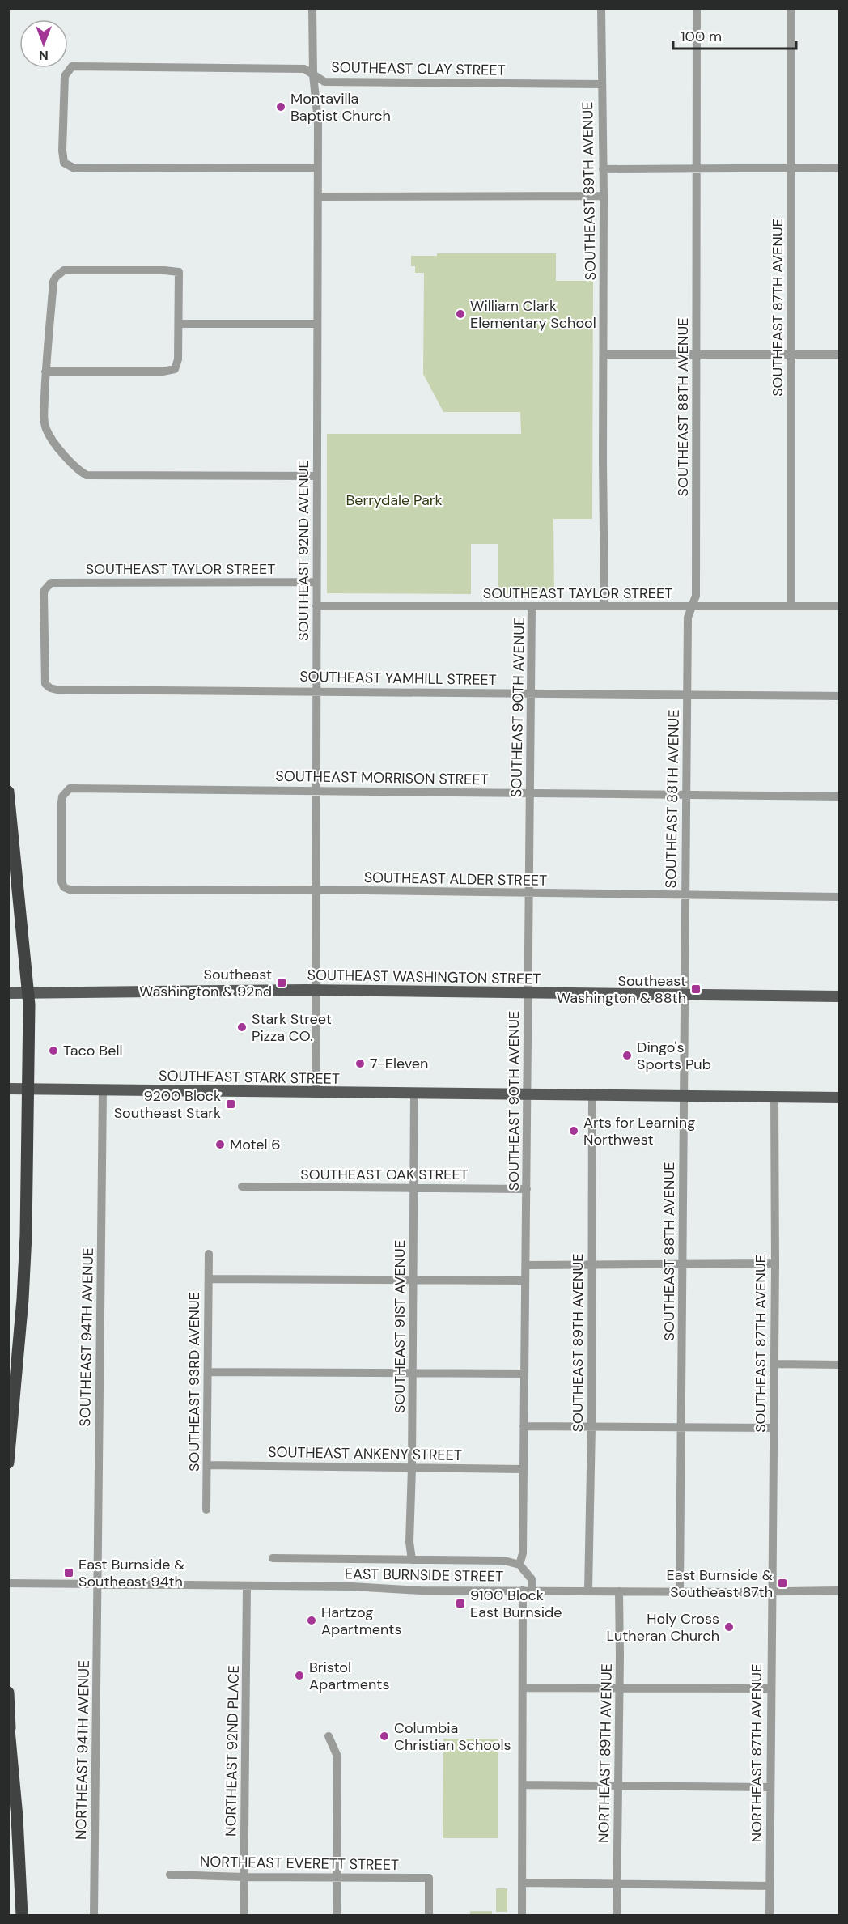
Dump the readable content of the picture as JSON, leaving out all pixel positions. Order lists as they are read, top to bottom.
{
  "streets": {
    "main road": ["SOUTHEAST WASHINGTON STREET", "SOUTHEAST STARK STREET"],
    "street": [
      "SOUTHEAST CLAY STREET",
      "SOUTHEAST 89TH AVENUE",
      "SOUTHEAST 87TH AVENUE",
      "SOUTHEAST 88TH AVENUE",
      "SOUTHEAST 92ND AVENUE",
      "SOUTHEAST TAYLOR STREET",
      "SOUTHEAST YAMHILL STREET",
      "SOUTHEAST 90TH AVENUE",
      "SOUTHEAST MORRISON STREET",
      "SOUTHEAST ALDER STREET",
      "SOUTHEAST OAK STREET",
      "SOUTHEAST 91ST AVENUE",
      "SOUTHEAST 94TH AVENUE",
      "SOUTHEAST 93RD AVENUE",
      "SOUTHEAST ANKENY STREET",
      "EAST BURNSIDE STREET",
      "NORTHEAST 94TH AVENUE",
      "NORTHEAST 92ND PLACE",
      "NORTHEAST 89TH AVENUE",
      "NORTHEAST 87TH AVENUE",
      "NORTHEAST EVERETT STREET"
    ]
  },
  "crossings": [
    ["SOUTHEAST CLAY STREET", "SOUTHEAST 89TH AVENUE"],
    ["SOUTHEAST CLAY STREET", "SOUTHEAST 92ND AVENUE"],
    ["SOUTHEAST 89TH AVENUE", "SOUTHEAST TAYLOR STREET"],
    ["SOUTHEAST 89TH AVENUE", "SOUTHEAST STARK STREET"],
    ["SOUTHEAST 89TH AVENUE", "EAST BURNSIDE STREET"],
    ["SOUTHEAST 87TH AVENUE", "SOUTHEAST TAYLOR STREET"],
    ["SOUTHEAST 87TH AVENUE", "SOUTHEAST STARK STREET"],
    ["SOUTHEAST 87TH AVENUE", "EAST BURNSIDE STREET"],
    ["SOUTHEAST 87TH AVENUE", "NORTHEAST 87TH AVENUE"],
    ["SOUTHEAST 88TH AVENUE", "SOUTHEAST TAYLOR STREET"],
    ["SOUTHEAST 88TH AVENUE", "SOUTHEAST YAMHILL STREET"],
    ["SOUTHEAST 88TH AVENUE", "SOUTHEAST MORRISON STREET"],
    ["SOUTHEAST 88TH AVENUE", "SOUTHEAST ALDER STREET"],
    ["SOUTHEAST 88TH AVENUE", "SOUTHEAST WASHINGTON STREET"],
    ["SOUTHEAST 88TH AVENUE", "SOUTHEAST STARK STREET"],
    ["SOUTHEAST 88TH AVENUE", "EAST BURNSIDE STREET"],
    ["SOUTHEAST 92ND AVENUE", "SOUTHEAST TAYLOR STREET"],
    ["SOUTHEAST 92ND AVENUE", "SOUTHEAST YAMHILL STREET"],
    ["SOUTHEAST 92ND AVENUE", "SOUTHEAST MORRISON STREET"],
    ["SOUTHEAST 92ND AVENUE", "SOUTHEAST ALDER STREET"],
    ["SOUTHEAST 92ND AVENUE", "SOUTHEAST WASHINGTON STREET"],
    ["SOUTHEAST 92ND AVENUE", "SOUTHEAST STARK STREET"],
    ["SOUTHEAST TAYLOR STREET", "SOUTHEAST YAMHILL STREET"],
    ["SOUTHEAST TAYLOR STREET", "SOUTHEAST 90TH AVENUE"],
    ["SOUTHEAST YAMHILL STREET", "SOUTHEAST 90TH AVENUE"],
    ["SOUTHEAST 90TH AVENUE", "SOUTHEAST MORRISON STREET"],
    ["SOUTHEAST 90TH AVENUE", "SOUTHEAST ALDER STREET"],
    ["SOUTHEAST 90TH AVENUE", "SOUTHEAST WASHINGTON STREET"],
    ["SOUTHEAST 90TH AVENUE", "SOUTHEAST STARK STREET"],
    ["SOUTHEAST 90TH AVENUE", "SOUTHEAST OAK STREET"],
    ["SOUTHEAST 90TH AVENUE", "SOUTHEAST ANKENY STREET"],
    ["SOUTHEAST MORRISON STREET", "SOUTHEAST ALDER STREET"],
    ["SOUTHEAST STARK STREET", "SOUTHEAST 91ST AVENUE"],
    ["SOUTHEAST STARK STREET", "SOUTHEAST 94TH AVENUE"],
    ["SOUTHEAST OAK STREET", "SOUTHEAST 91ST AVENUE"],
    ["SOUTHEAST 91ST AVENUE", "SOUTHEAST ANKENY STREET"],
    ["SOUTHEAST 94TH AVENUE", "EAST BURNSIDE STREET"],
    ["SOUTHEAST 94TH AVENUE", "NORTHEAST 94TH AVENUE"],
    ["SOUTHEAST 93RD AVENUE", "SOUTHEAST ANKENY STREET"],
    ["EAST BURNSIDE STREET", "NORTHEAST 94TH AVENUE"],
    ["EAST BURNSIDE STREET", "NORTHEAST 92ND PLACE"],
    ["EAST BURNSIDE STREET", "NORTHEAST 89TH AVENUE"],
    ["EAST BURNSIDE STREET", "NORTHEAST 87TH AVENUE"],
    ["NORTHEAST 92ND PLACE", "NORTHEAST EVERETT STREET"]
  ],
  "parks": ["Berrydale Park"],
  "places": {
    "other": [
      "Montavilla Baptist Church",
      "William Clark Elementary School",
      "Stark Street Pizza CO.",
      "Taco Bell",
      "Dingo's Sports Pub",
      "7-Eleven",
      "Arts for Learning Northwest",
      "Motel 6",
      "Hartzog Apartments",
      "Holy Cross Lutheran Church",
      "Bristol Apartments",
      "Columbia Christian Schools"
    ],
    "transit": [
      "Southeast Washington & 92nd",
      "Southeast Washington & 88th",
      "9200 Block Southeast Stark",
      "East Burnside & Southeast 94th",
      "East Burnside & Southeast 87th",
      "9100 Block East Burnside"
    ]
  },
  "scale_bar": "100 m",
  "north": "bottom"
}
